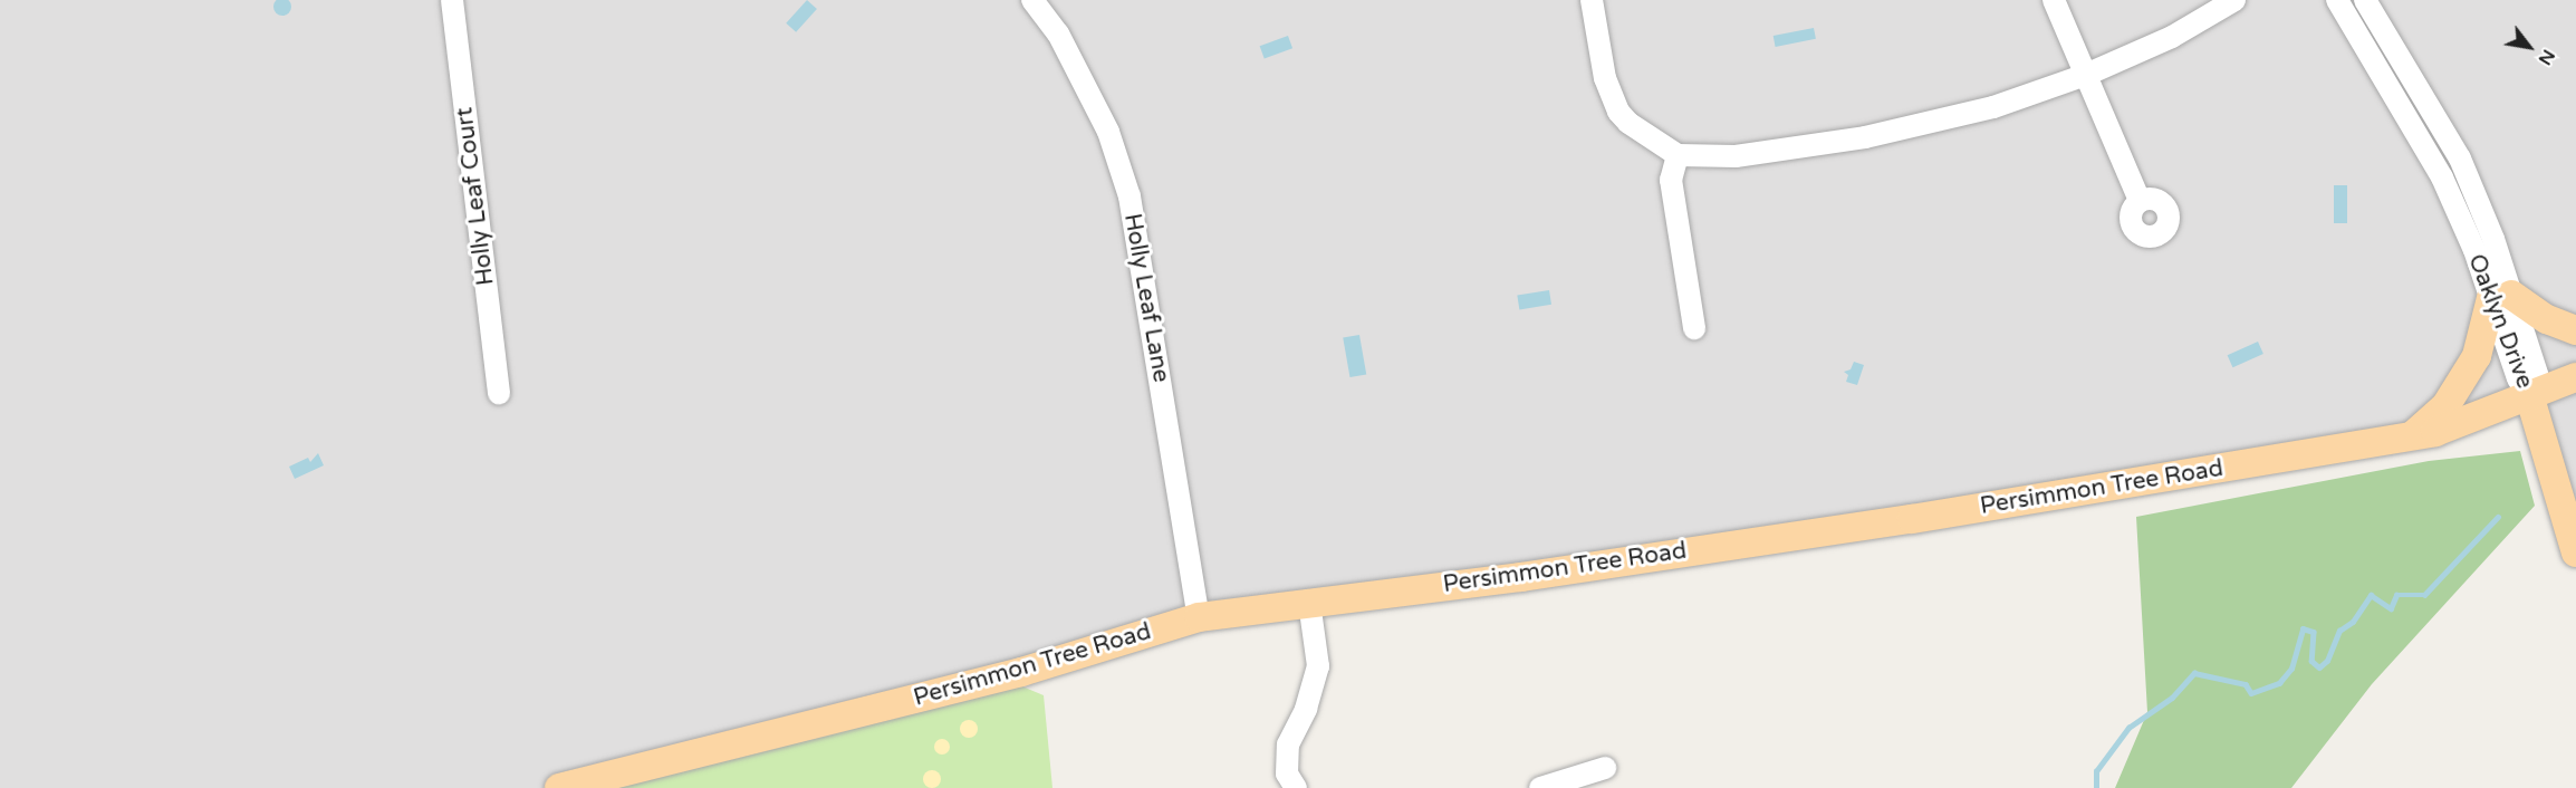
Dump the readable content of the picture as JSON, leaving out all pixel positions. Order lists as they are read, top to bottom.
{
  "streets": {
    "main road": ["Persimmon Tree Road"],
    "street": ["Holly Leaf Court", "Holly Leaf Lane", "Oaklyn Drive"]
  },
  "crossings": [
    ["Holly Leaf Lane", "Persimmon Tree Road"],
    ["Oaklyn Drive", "Persimmon Tree Road"]
  ],
  "north": "bottom right"
}
